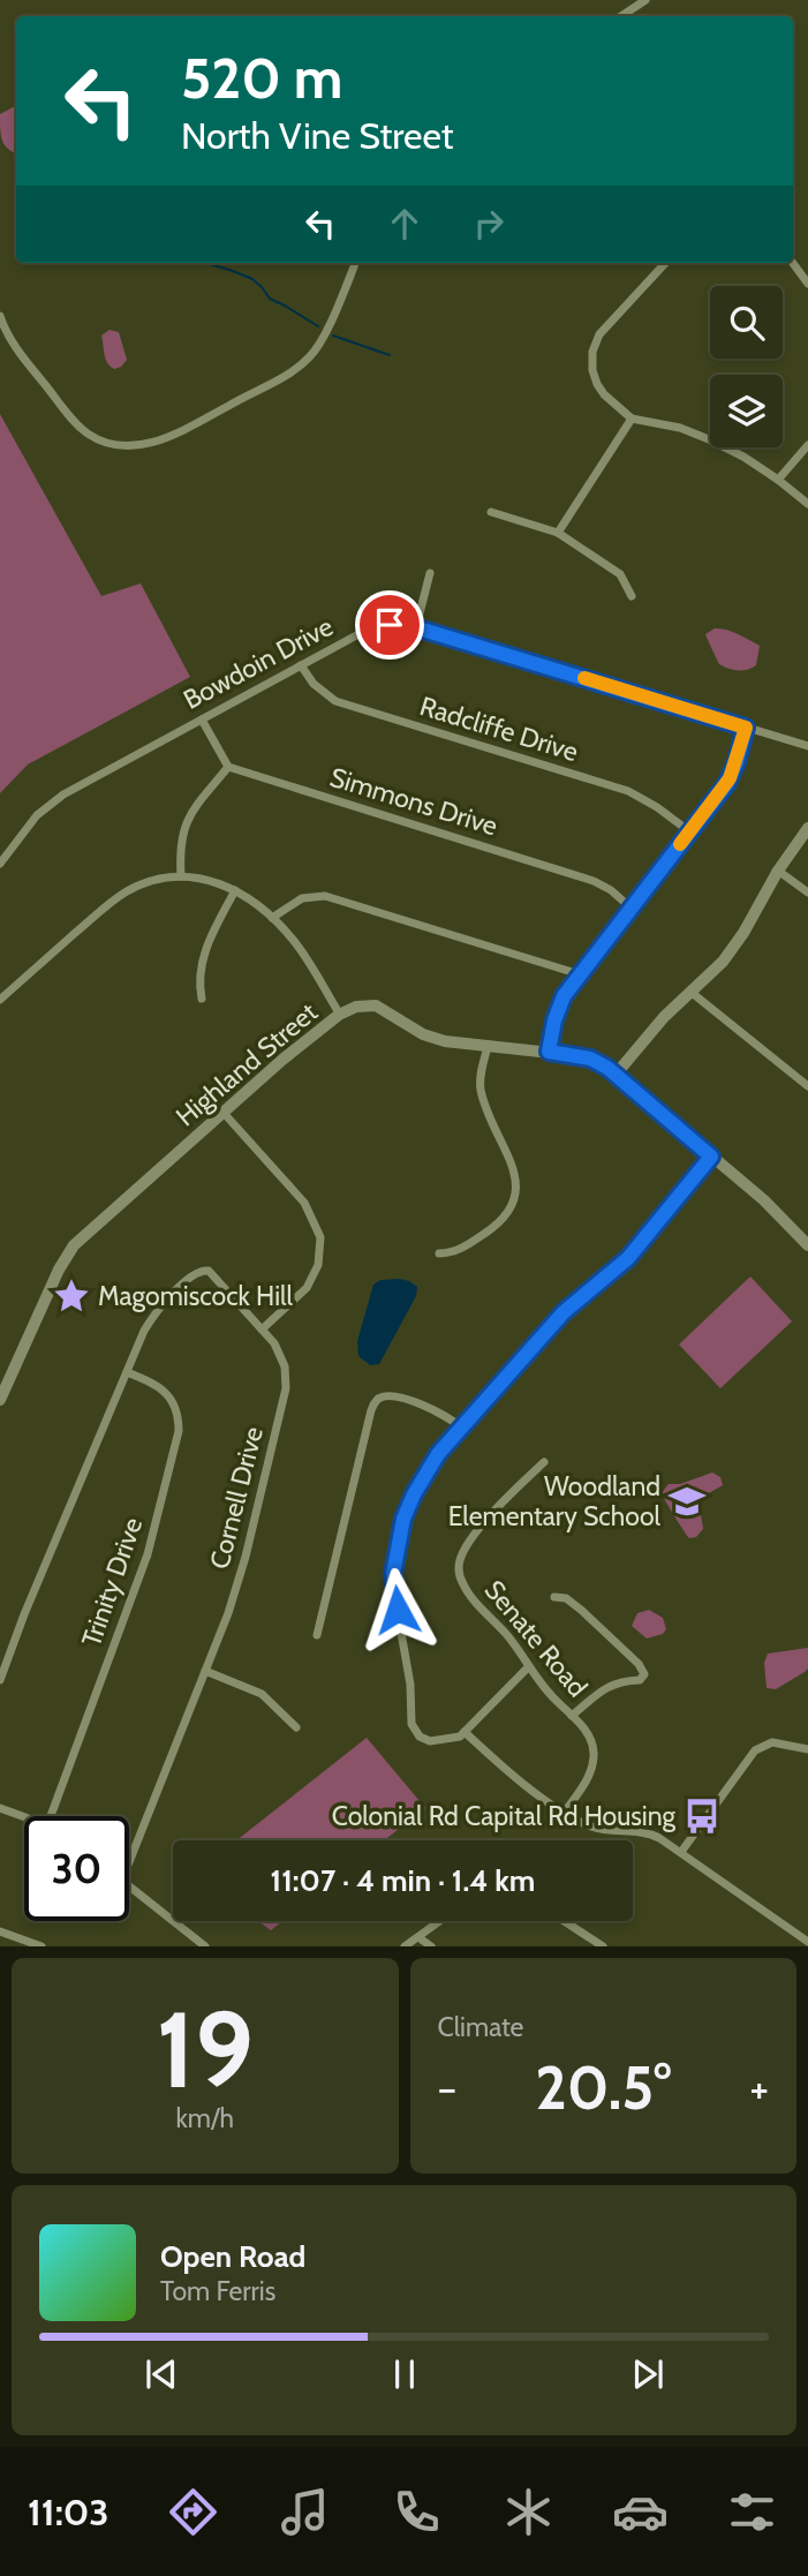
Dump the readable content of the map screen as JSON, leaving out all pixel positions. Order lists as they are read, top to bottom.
{
  "streets": {
    "street": [
      "Bowdoin Drive",
      "Radcliffe Drive",
      "Simmons Drive",
      "Highland Street",
      "Cornell Drive",
      "Trinity Drive",
      "Senate Road"
    ]
  },
  "crossings": [
    ["Bowdoin Drive", "Radcliffe Drive"],
    ["Cornell Drive", "Trinity Drive"]
  ],
  "places": {
    "place": ["Magomiscock Hill"],
    "school or university": ["Woodland Elementary School"],
    "bus stop": ["Colonial Rd Capital Rd Housing"]
  },
  "page": {
    "turn": ["520 m", "North Vine Street"],
    "limit": "30",
    "trip": "11:07 · 4 min · 1.4 km",
    "tile": [
      ["19", "km/h"],
      "Climate"
    ],
    "heat": ["−", "20.5°", "+"],
    "song": ["Open Road", "Tom Ferris"],
    "tabs": "11:03"
  }
}
